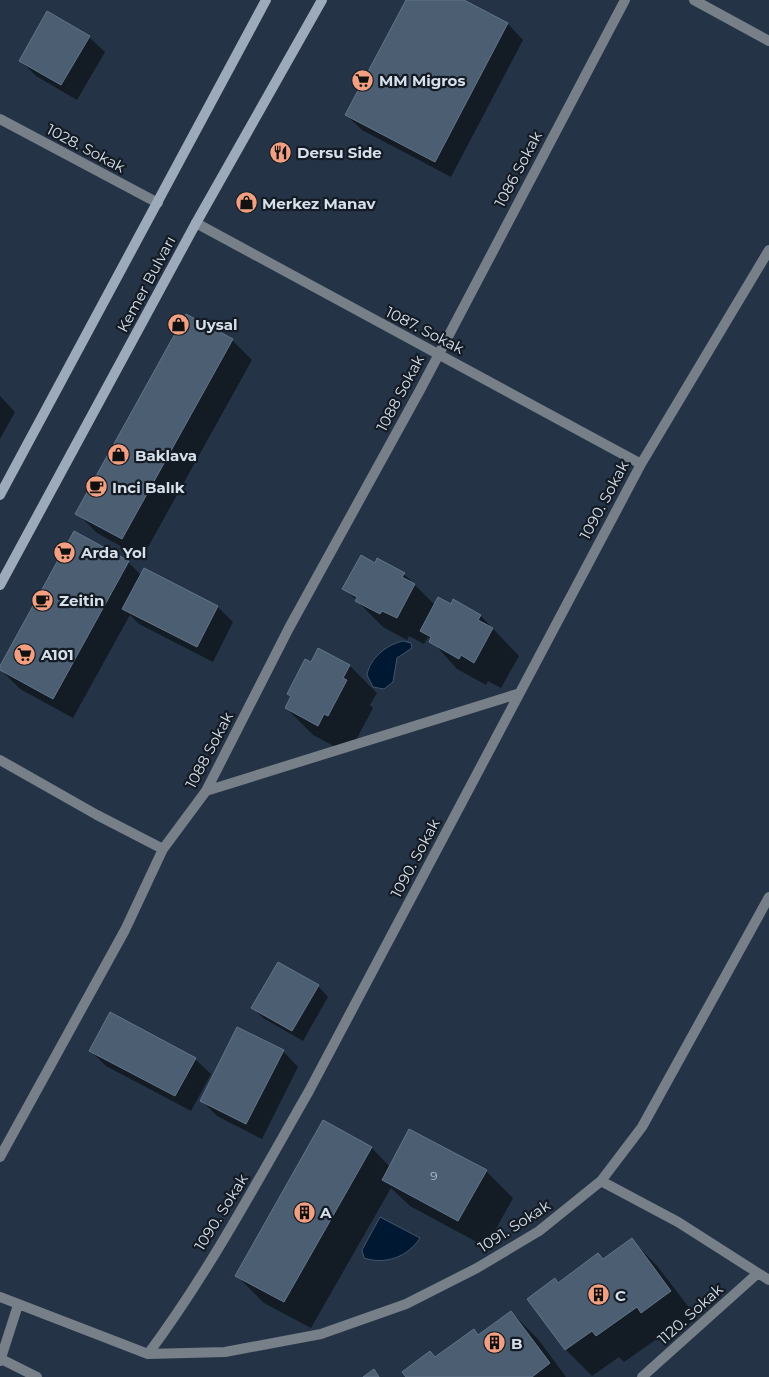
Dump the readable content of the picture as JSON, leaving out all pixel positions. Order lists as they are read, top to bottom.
{
  "streets": {
    "main road": ["Kemer Bulvarı"],
    "street": [
      "1028. Sokak",
      "1086 Sokak",
      "1087. Sokak",
      "1088 Sokak",
      "1090. Sokak",
      "1091. Sokak",
      "1120. Sokak"
    ]
  },
  "crossings": [
    ["1028. Sokak", "Kemer Bulvarı"],
    ["1086 Sokak", "1087. Sokak"],
    ["1086 Sokak", "1088 Sokak"],
    ["Kemer Bulvarı", "1087. Sokak"],
    ["1087. Sokak", "1088 Sokak"],
    ["1087. Sokak", "1090. Sokak"],
    ["1090. Sokak", "1091. Sokak"]
  ],
  "places": {
    "supermarket": ["MM Migros", "Arda Yol", "A101"],
    "restaurant": ["Dersu Side"],
    "shop": ["Merkez Manav", "Uysal", "Baklava"],
    "cafe": ["Inci Balık", "Zeitin"],
    "building": ["A", "C", "B"]
  },
  "house_numbers": ["9"]
}
